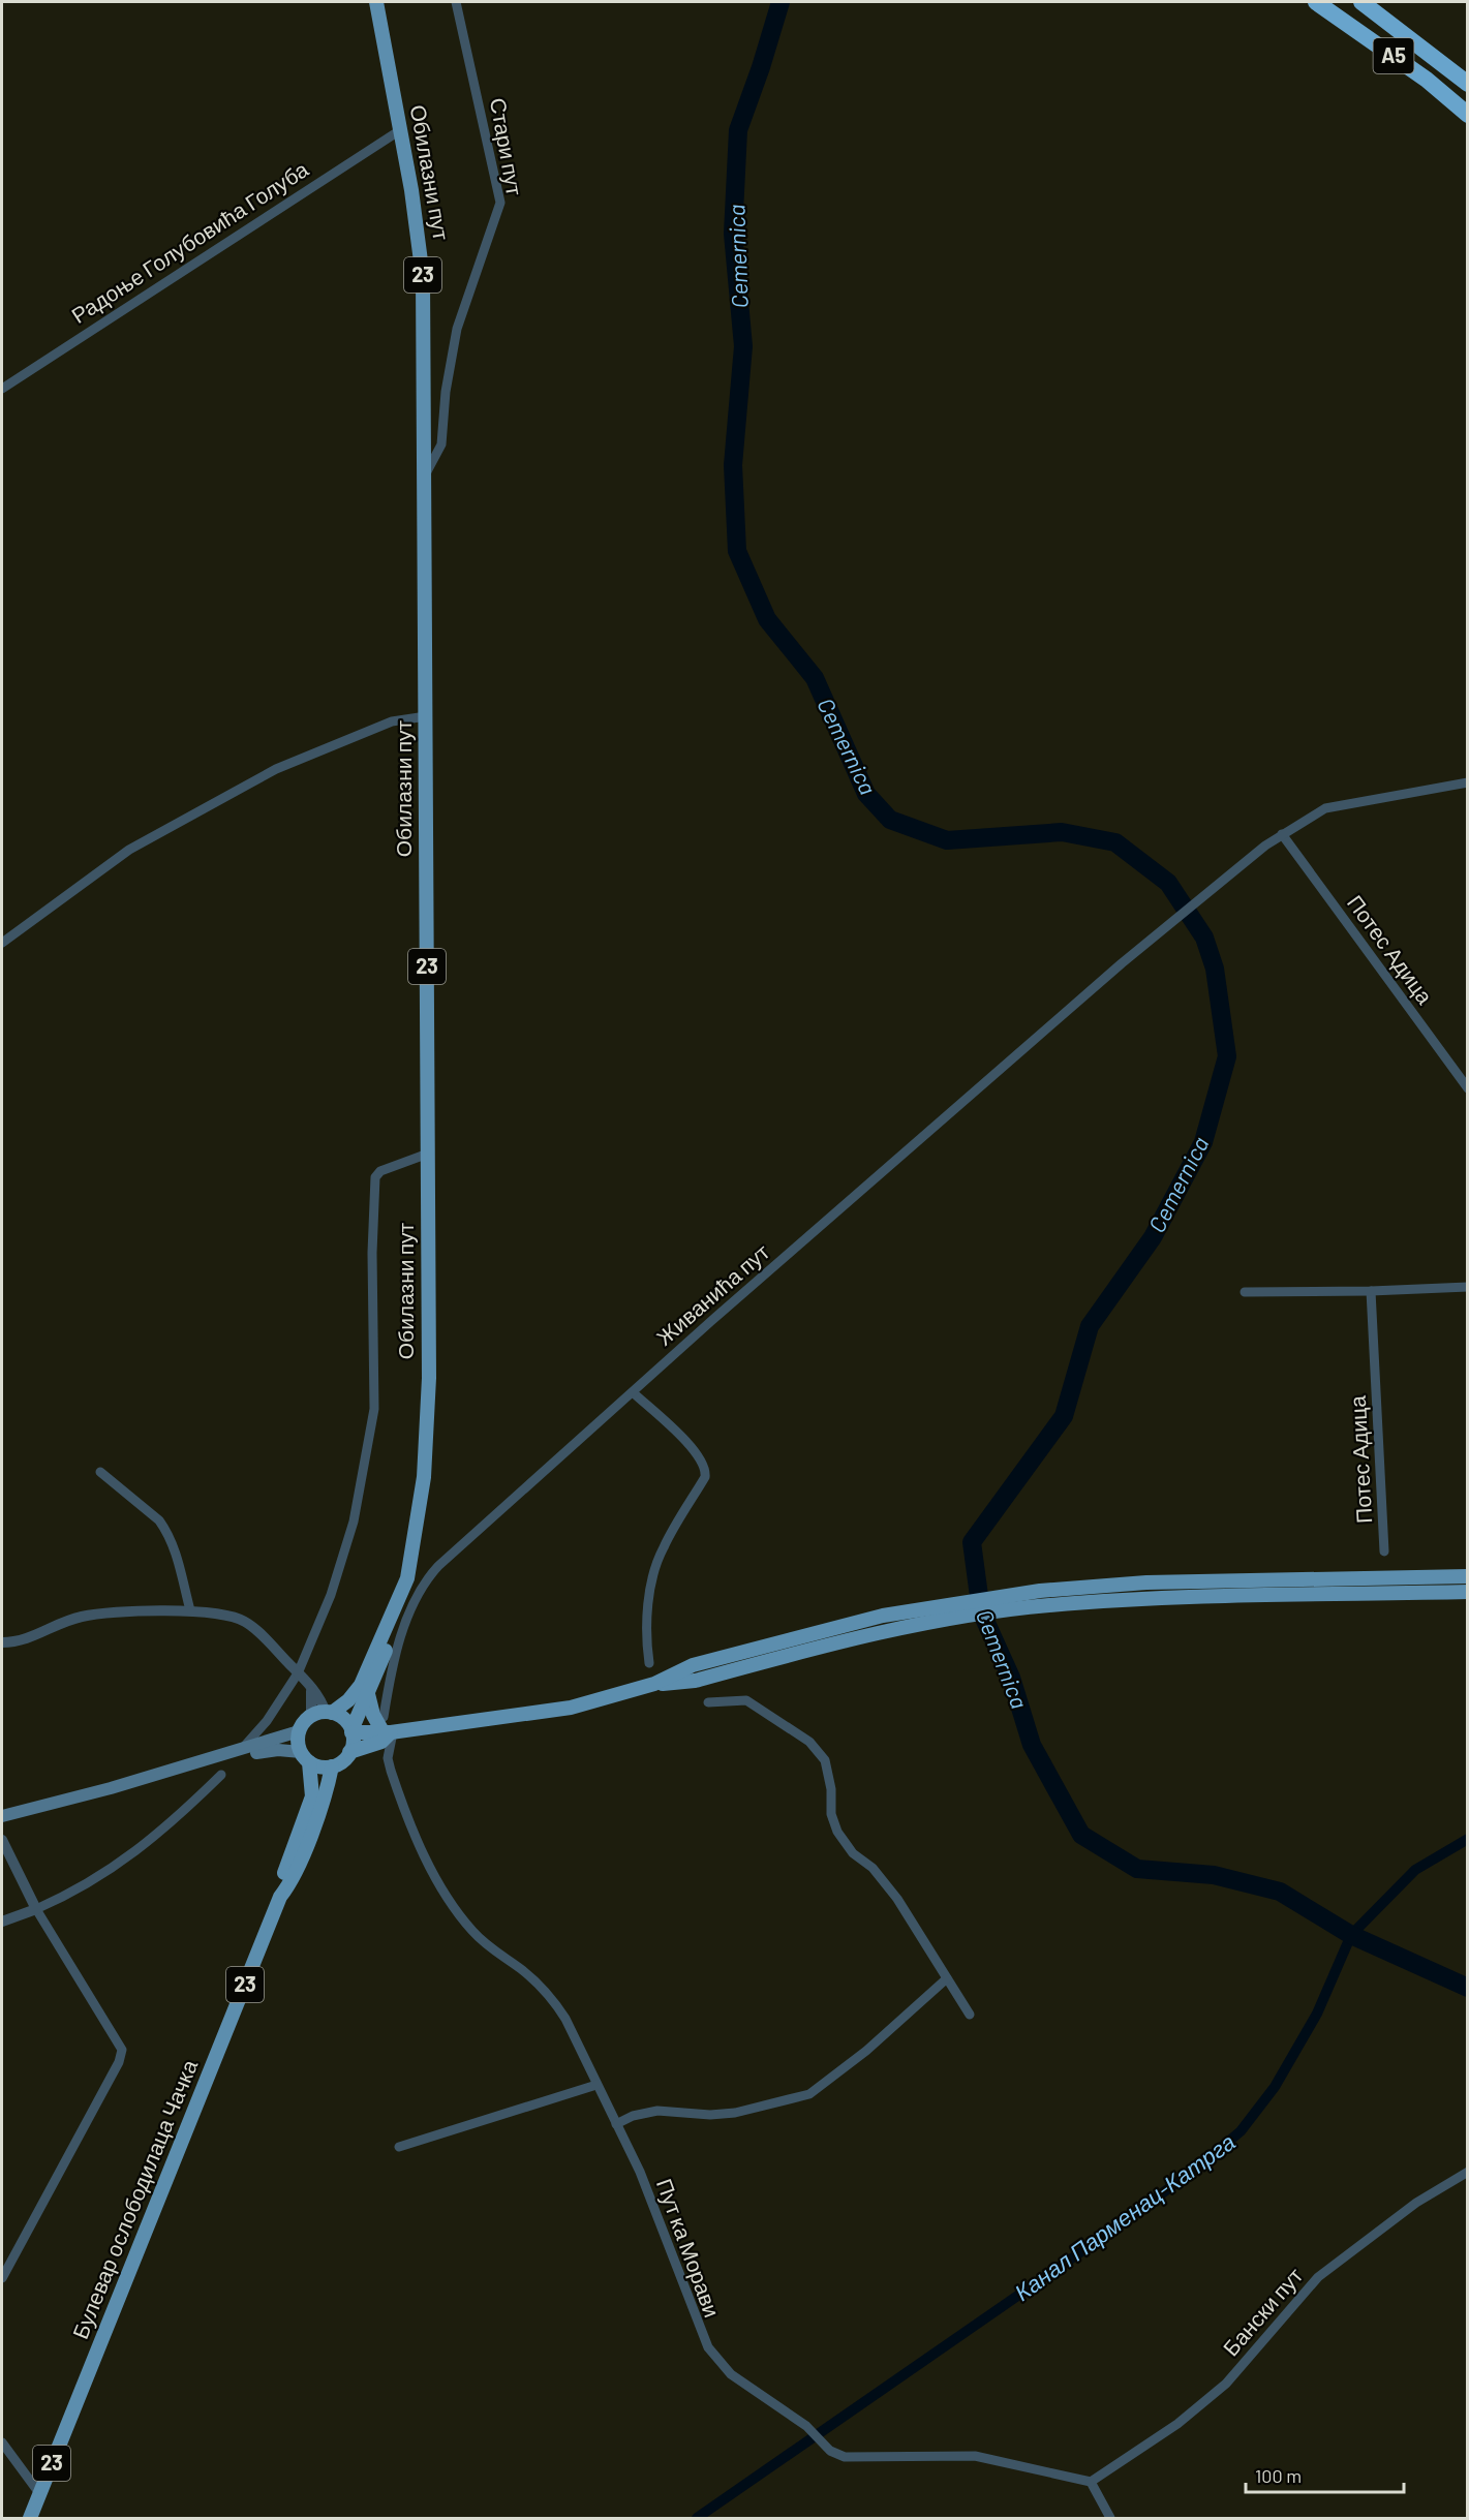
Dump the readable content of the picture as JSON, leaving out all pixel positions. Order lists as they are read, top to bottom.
{
  "streets": {
    "highway": ["A5"],
    "main road": ["Обилазни пут", "23", "Булевар ослободилаца Чачка"],
    "street": [
      "Стари пут",
      "Радоње Голубовића Голуба",
      "Потес Адица",
      "Живанића пут",
      "Пут ка Морави",
      "Бански пут"
    ]
  },
  "crossings": [
    ["Стари пут", "Обилазни пут"],
    ["Обилазни пут", "Радоње Голубовића Голуба"],
    ["Обилазни пут", "23"],
    ["Обилазни пут", "Живанића пут"],
    ["23", "Живанића пут"],
    ["23", "Булевар ослободилаца Чачка"],
    ["Потес Адица", "Живанића пут"],
    ["Пут ка Морави", "Бански пут"]
  ],
  "water": ["Cemernica", "Канал Парменац-Катрга"],
  "scale_bar": "100 m"
}
